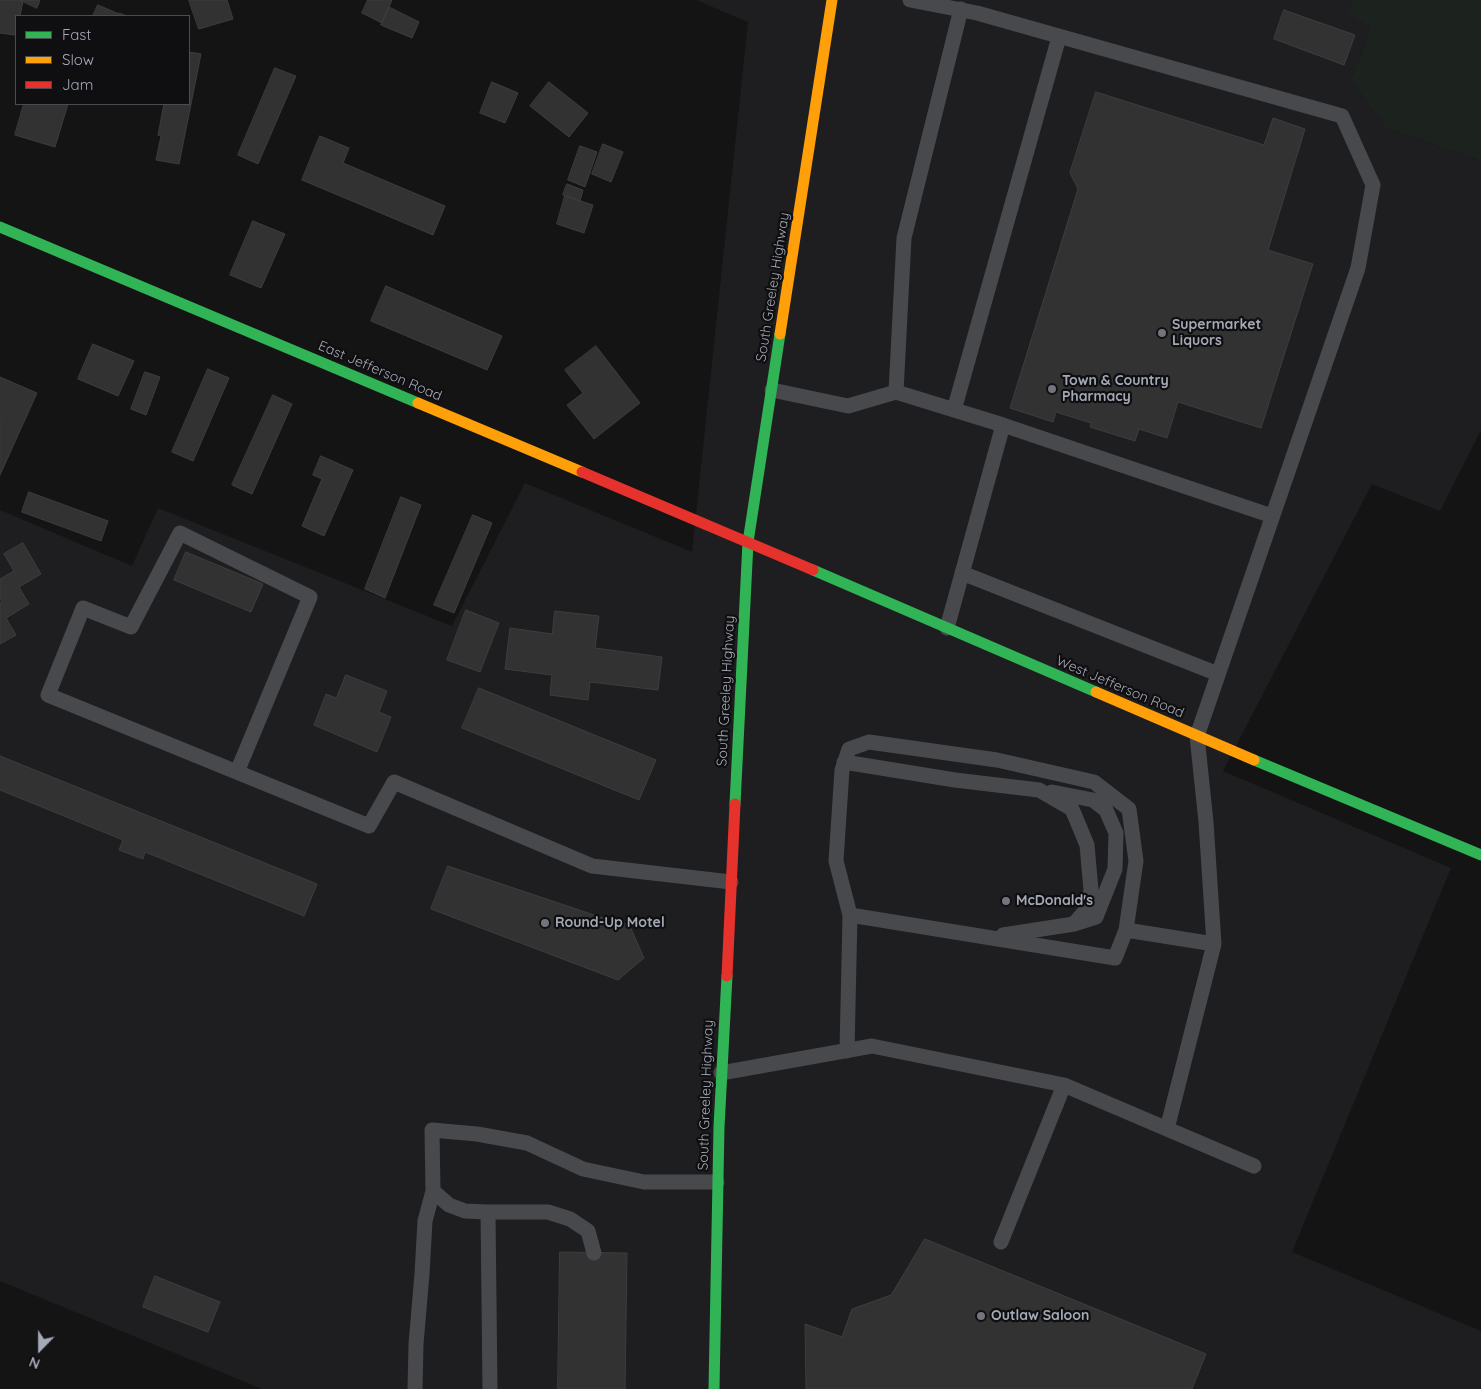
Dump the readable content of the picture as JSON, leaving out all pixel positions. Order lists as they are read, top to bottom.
{
  "streets": {
    "main road": ["South Greeley Highway", "East Jefferson Road", "West Jefferson Road"]
  },
  "crossings": [
    ["South Greeley Highway", "East Jefferson Road"],
    ["South Greeley Highway", "West Jefferson Road"],
    ["East Jefferson Road", "West Jefferson Road"]
  ],
  "places": [
    "Supermarket Liquors",
    "Town & Country Pharmacy",
    "McDonald's",
    "Round-Up Motel",
    "Outlaw Saloon"
  ],
  "legend": ["Fast", "Slow", "Jam"],
  "north": "bottom"
}
